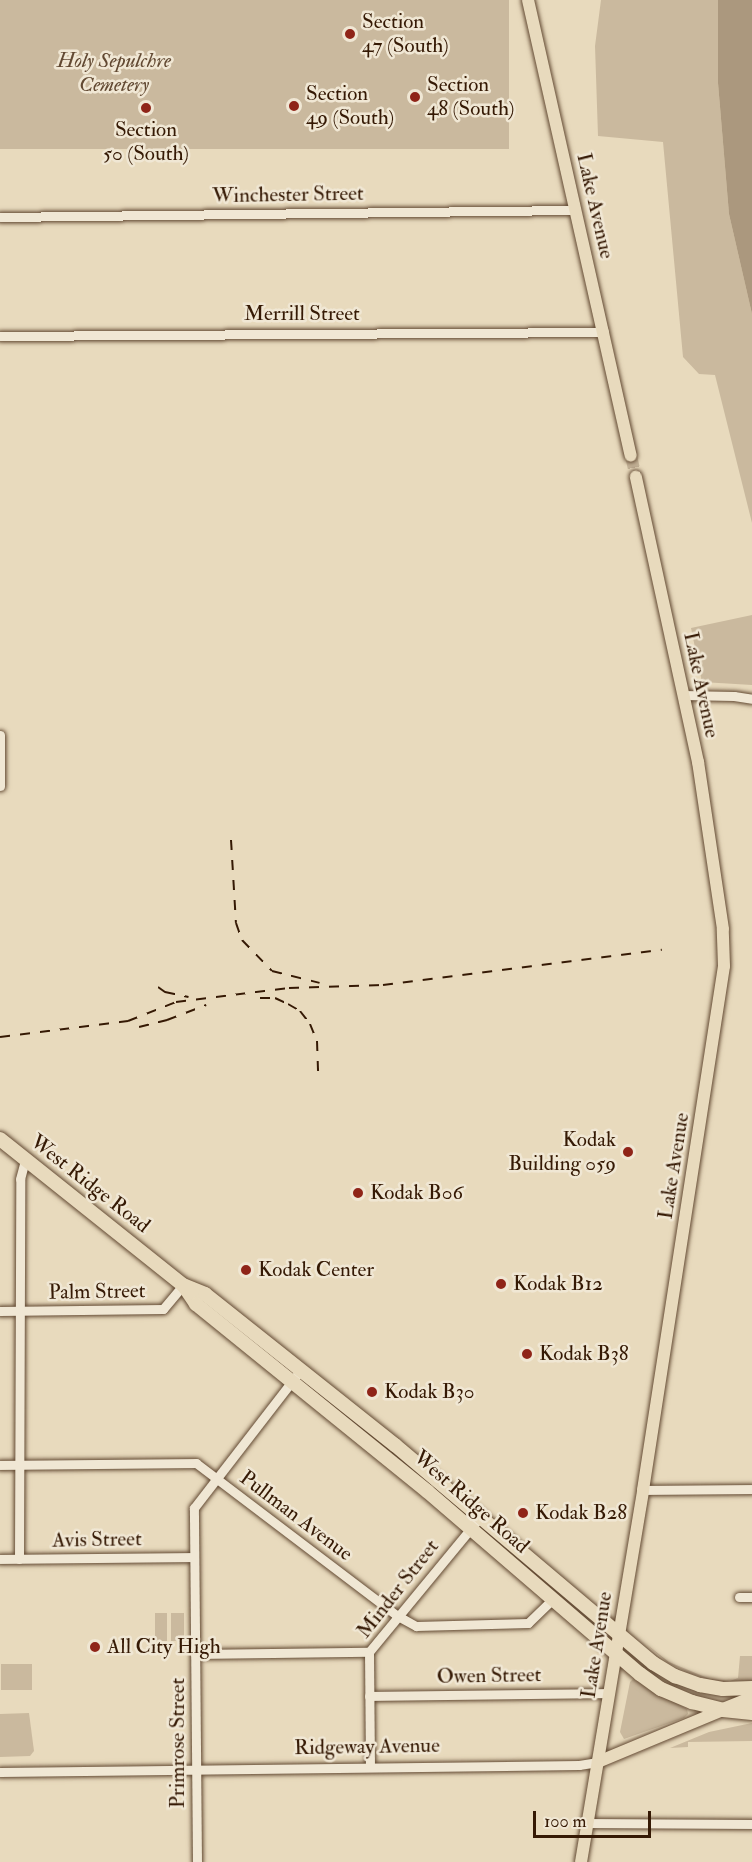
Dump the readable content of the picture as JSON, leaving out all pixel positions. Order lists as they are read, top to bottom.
{
  "streets": {
    "highway": ["West Ridge Road"],
    "main road": ["Lake Avenue", "Ridgeway Avenue"],
    "street": [
      "Winchester Street",
      "Merrill Street",
      "Palm Street",
      "Pullman Avenue",
      "Avis Street",
      "Minder Street",
      "Owen Street",
      "Primrose Street"
    ]
  },
  "crossings": [
    ["Winchester Street", "Lake Avenue"],
    ["Lake Avenue", "Merrill Street"],
    ["Lake Avenue", "West Ridge Road"],
    ["Lake Avenue", "Owen Street"],
    ["Lake Avenue", "Ridgeway Avenue"],
    ["West Ridge Road", "Palm Street"],
    ["West Ridge Road", "Pullman Avenue"],
    ["West Ridge Road", "Minder Street"],
    ["West Ridge Road", "Primrose Street"],
    ["West Ridge Road", "Ridgeway Avenue"],
    ["Pullman Avenue", "Minder Street"],
    ["Pullman Avenue", "Primrose Street"],
    ["Avis Street", "Primrose Street"],
    ["Minder Street", "Owen Street"],
    ["Minder Street", "Ridgeway Avenue"],
    ["Primrose Street", "Ridgeway Avenue"]
  ],
  "parks": ["Holy Sepulchre Cemetery"],
  "places": [
    "Section 47 (South)",
    "Section 48 (South)",
    "Section 49 (South)",
    "Section 50 (South)",
    "Kodak Building 059",
    "Kodak B06",
    "Kodak Center",
    "Kodak B12",
    "Kodak B38",
    "Kodak B30",
    "Kodak B28",
    "All City High"
  ],
  "scale_bar": "100 m"
}
